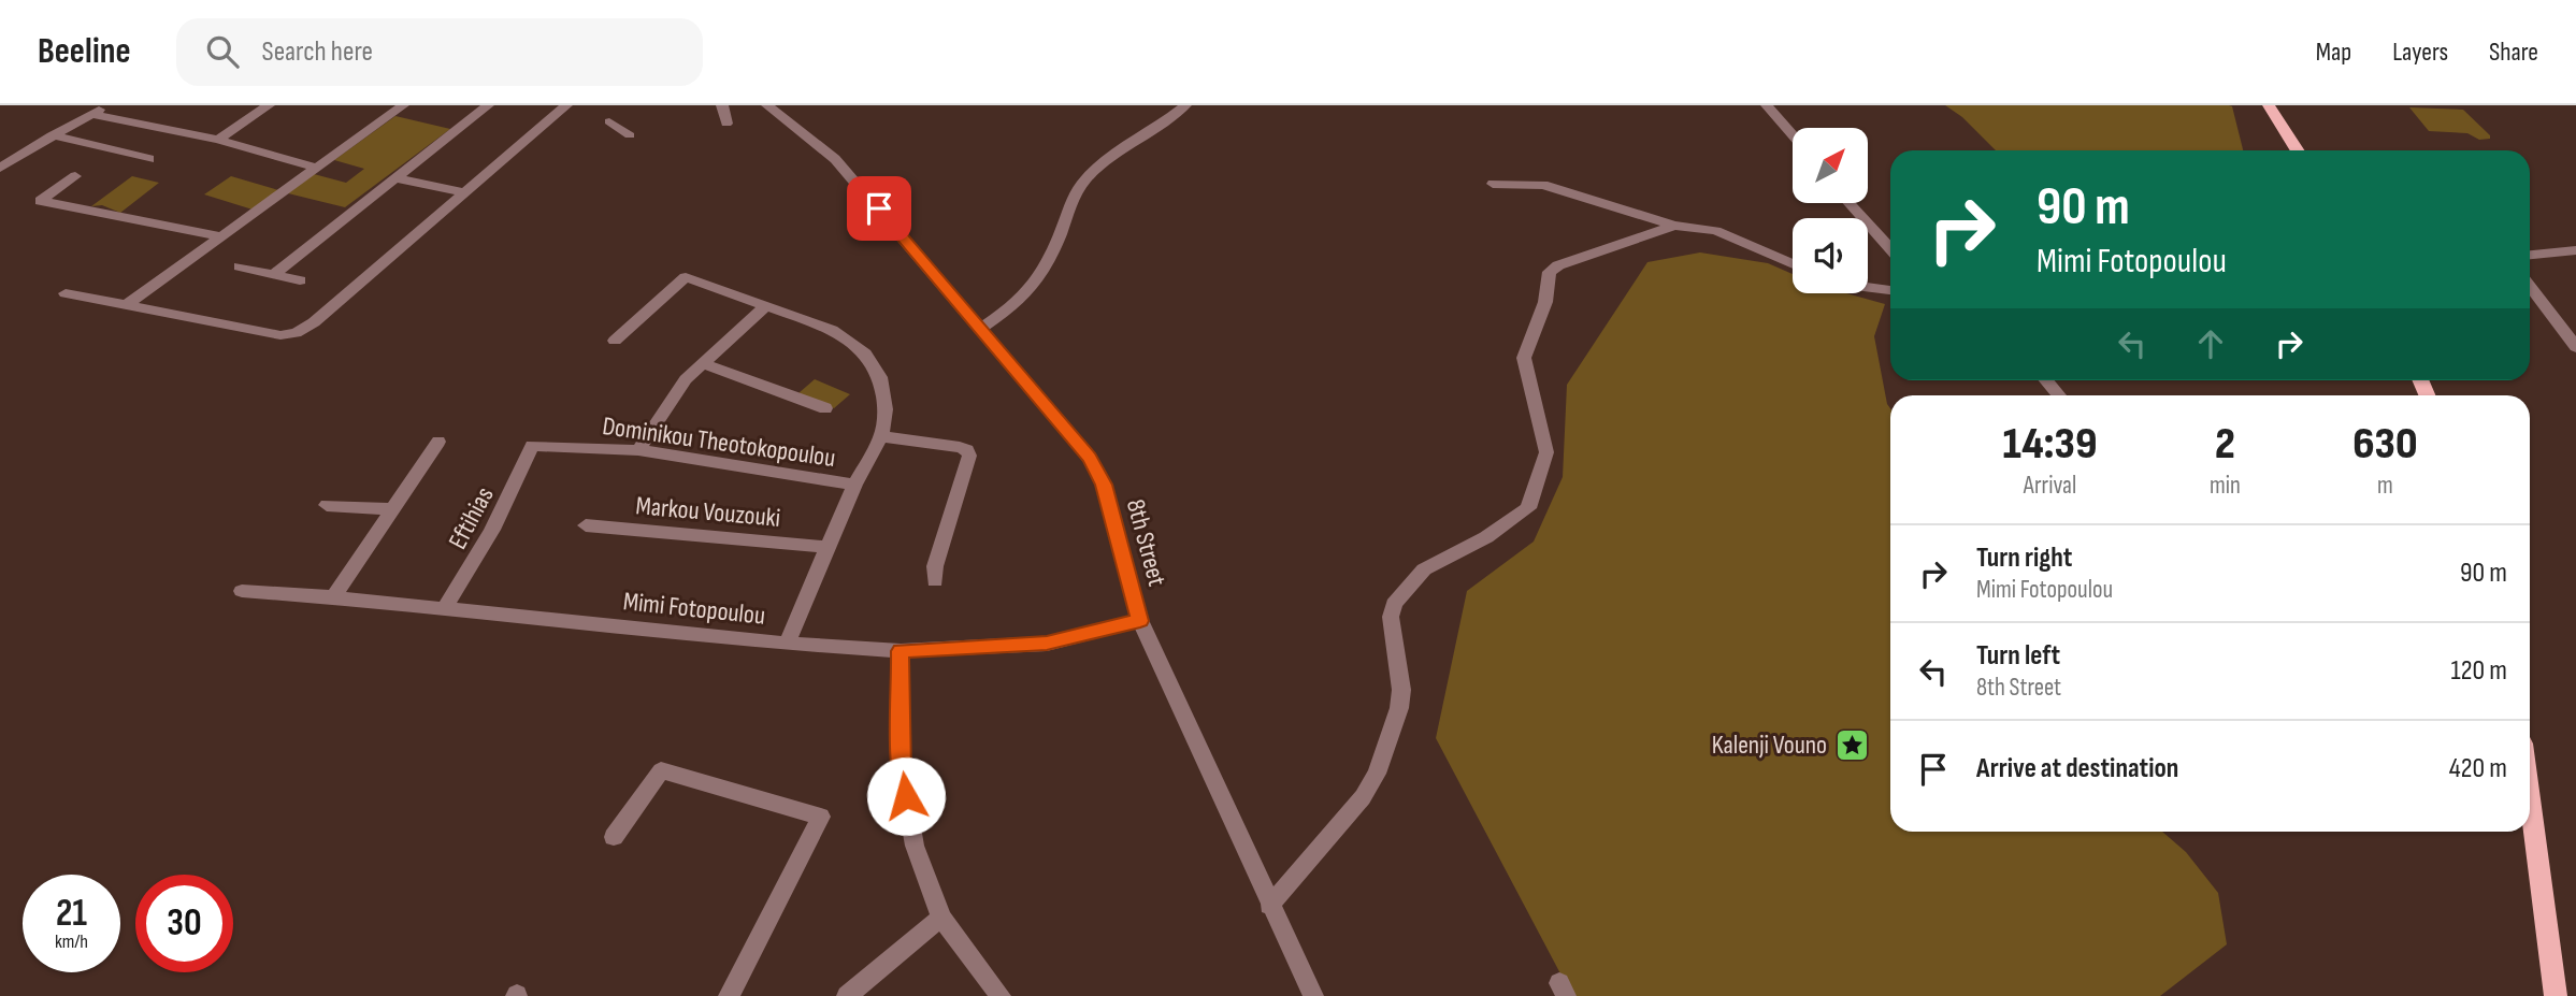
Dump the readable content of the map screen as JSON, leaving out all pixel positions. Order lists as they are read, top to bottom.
{
  "streets": {
    "street": [
      "Dominikou Theotokopoulou",
      "Markou Vouzouki",
      "Eftihias",
      "8th Street",
      "Mimi Fotopoulou"
    ]
  },
  "crossings": [
    ["Dominikou Theotokopoulou", "Eftihias"],
    ["Eftihias", "Mimi Fotopoulou"],
    ["8th Street", "Mimi Fotopoulou"]
  ],
  "places": {
    "place": ["Kalenji Vouno"]
  },
  "north": "top right",
  "page": {
    "header": "Beeline",
    "search": "Search here",
    "nav": ["Map", "Layers", "Share"],
    "turn": ["90 m", "Mimi Fotopoulou"],
    "eta": [
      "14:39",
      "Arrival",
      "2",
      "min",
      "630",
      "m"
    ],
    "list": [
      {
        "name": "Turn right",
        "note": "Mimi Fotopoulou",
        "value": "90 m"
      },
      {
        "name": "Turn left",
        "note": "8th Street",
        "value": "120 m"
      },
      {
        "name": "Arrive at destination",
        "value": "420 m"
      }
    ],
    "speed": "21 km/h",
    "limit": "30"
  }
}
